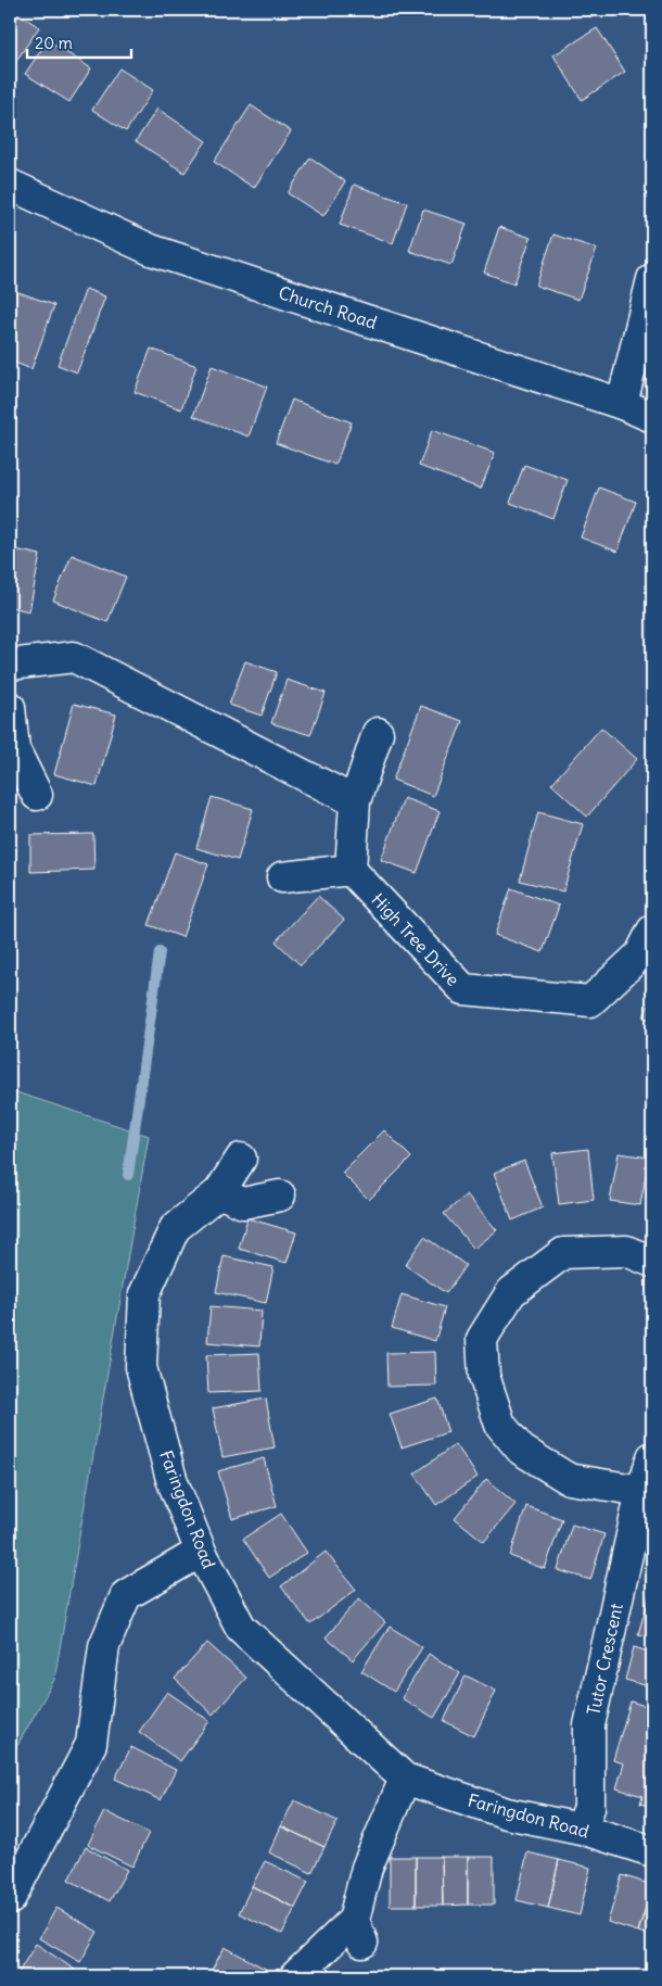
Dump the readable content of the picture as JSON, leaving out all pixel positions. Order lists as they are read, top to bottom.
{
  "streets": {
    "street": [
      "Church Road",
      "High Tree Drive",
      "Faringdon Road",
      "Tutor Crescent"
    ]
  },
  "crossings": [
    ["Faringdon Road", "Tutor Crescent"]
  ],
  "scale_bar": "20 m"
}
